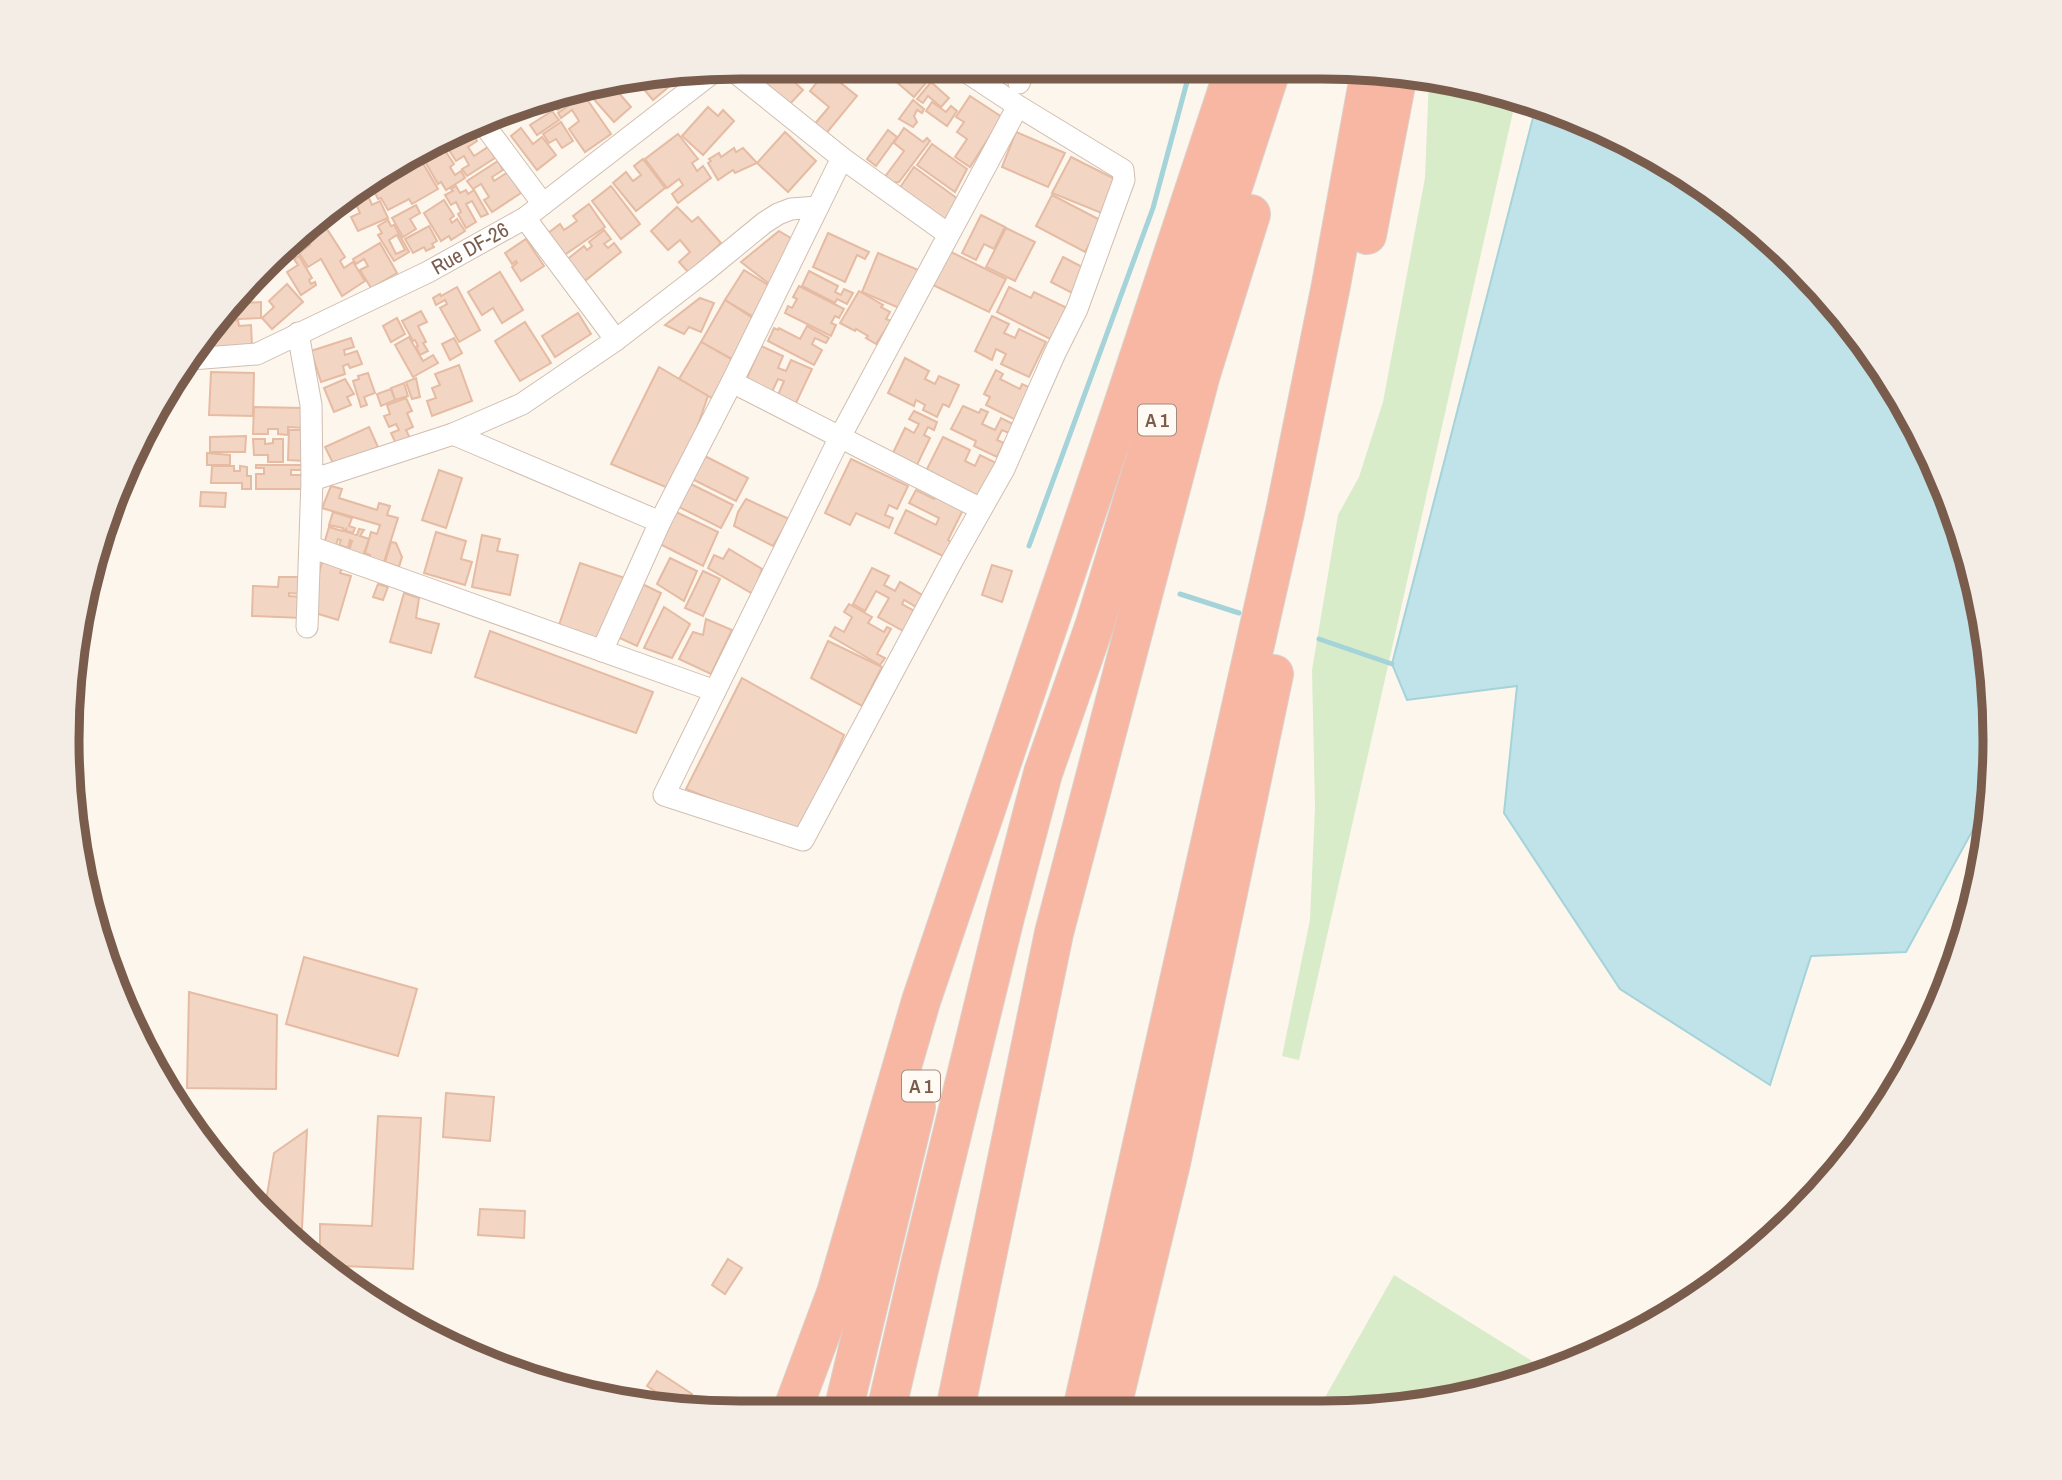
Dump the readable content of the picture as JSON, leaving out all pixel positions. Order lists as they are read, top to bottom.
{
  "streets": {
    "highway": ["A 1"],
    "street": ["Rue DF-26"]
  }
}
